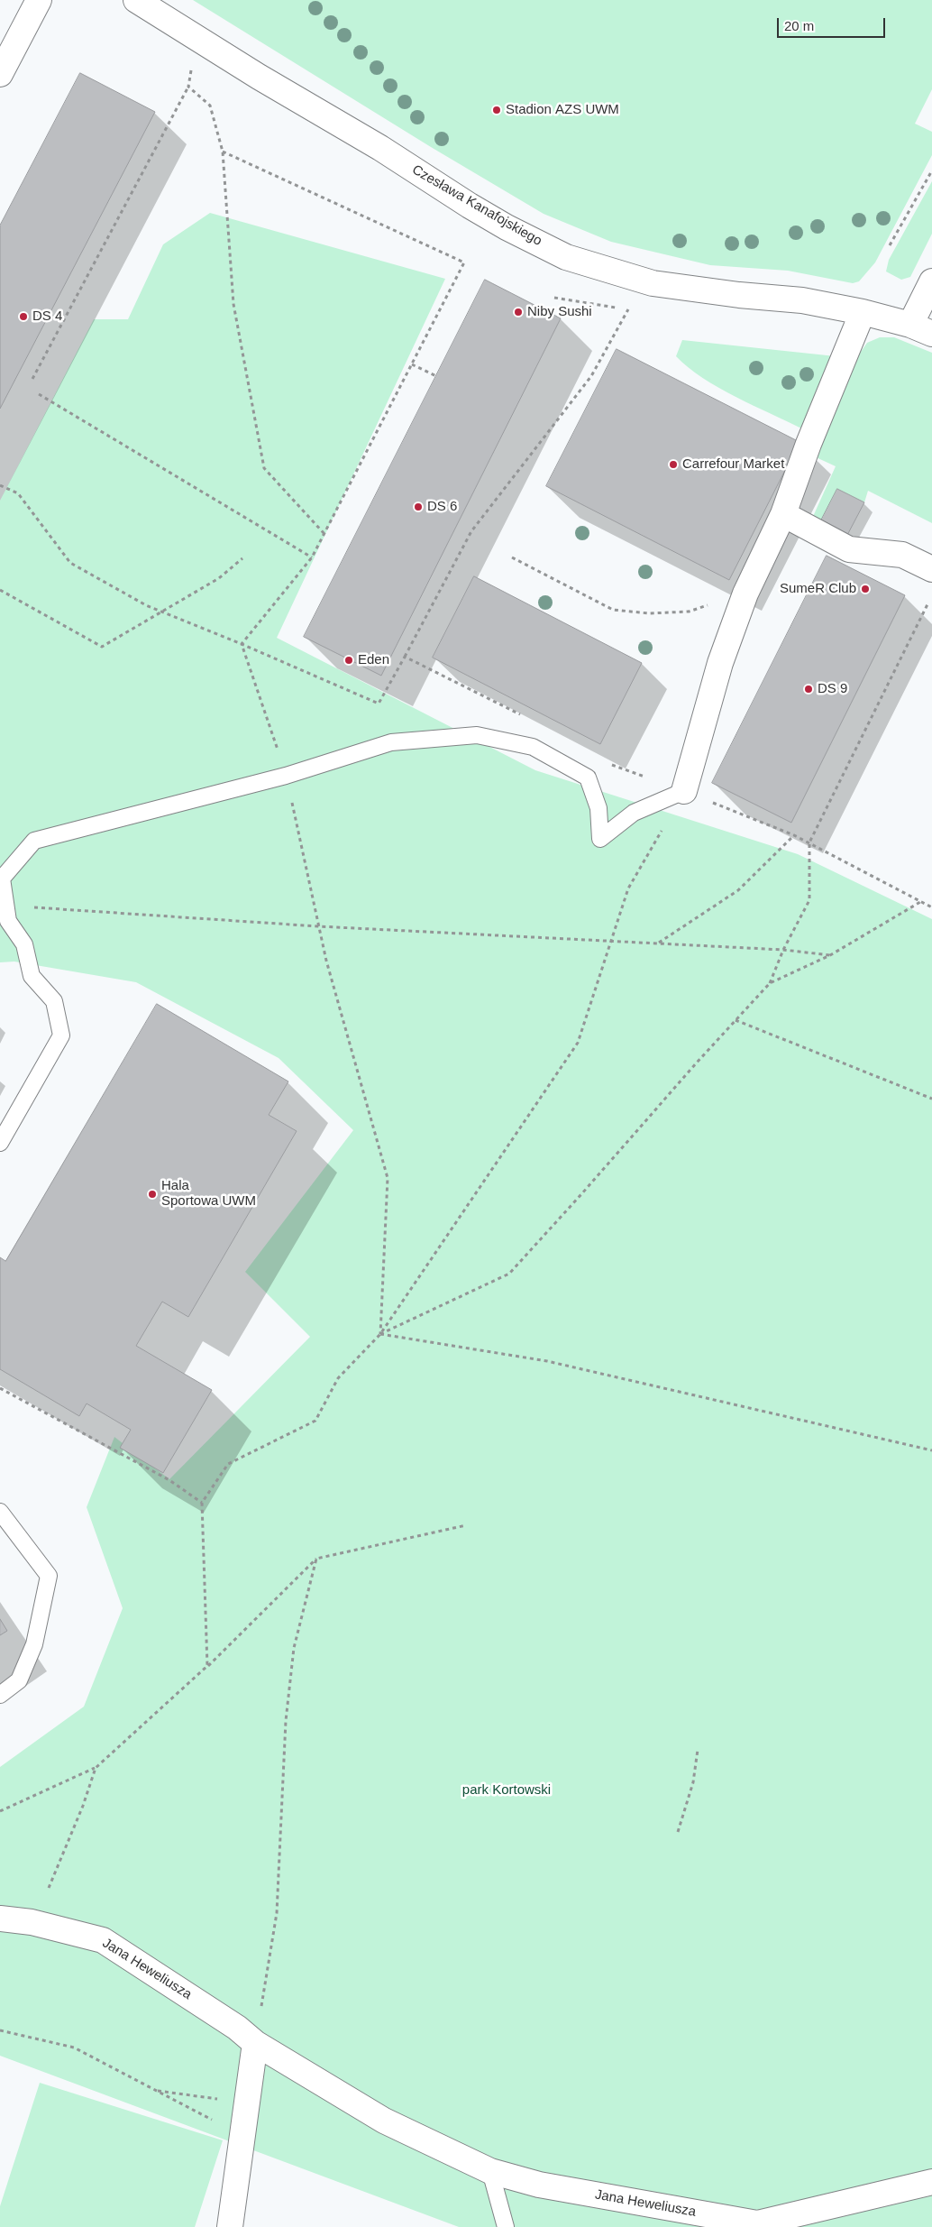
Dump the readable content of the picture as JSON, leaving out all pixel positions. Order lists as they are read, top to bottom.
{
  "streets": {
    "street": ["Czesława Kanafojskiego", "Jana Heweliusza"]
  },
  "parks": ["park Kortowski"],
  "places": [
    "Stadion AZS UWM",
    "Niby Sushi",
    "DS 4",
    "Carrefour Market",
    "DS 6",
    "SumeR Club",
    "Eden",
    "DS 9",
    "Hala Sportowa UWM"
  ],
  "scale_bar": "20 m"
}
